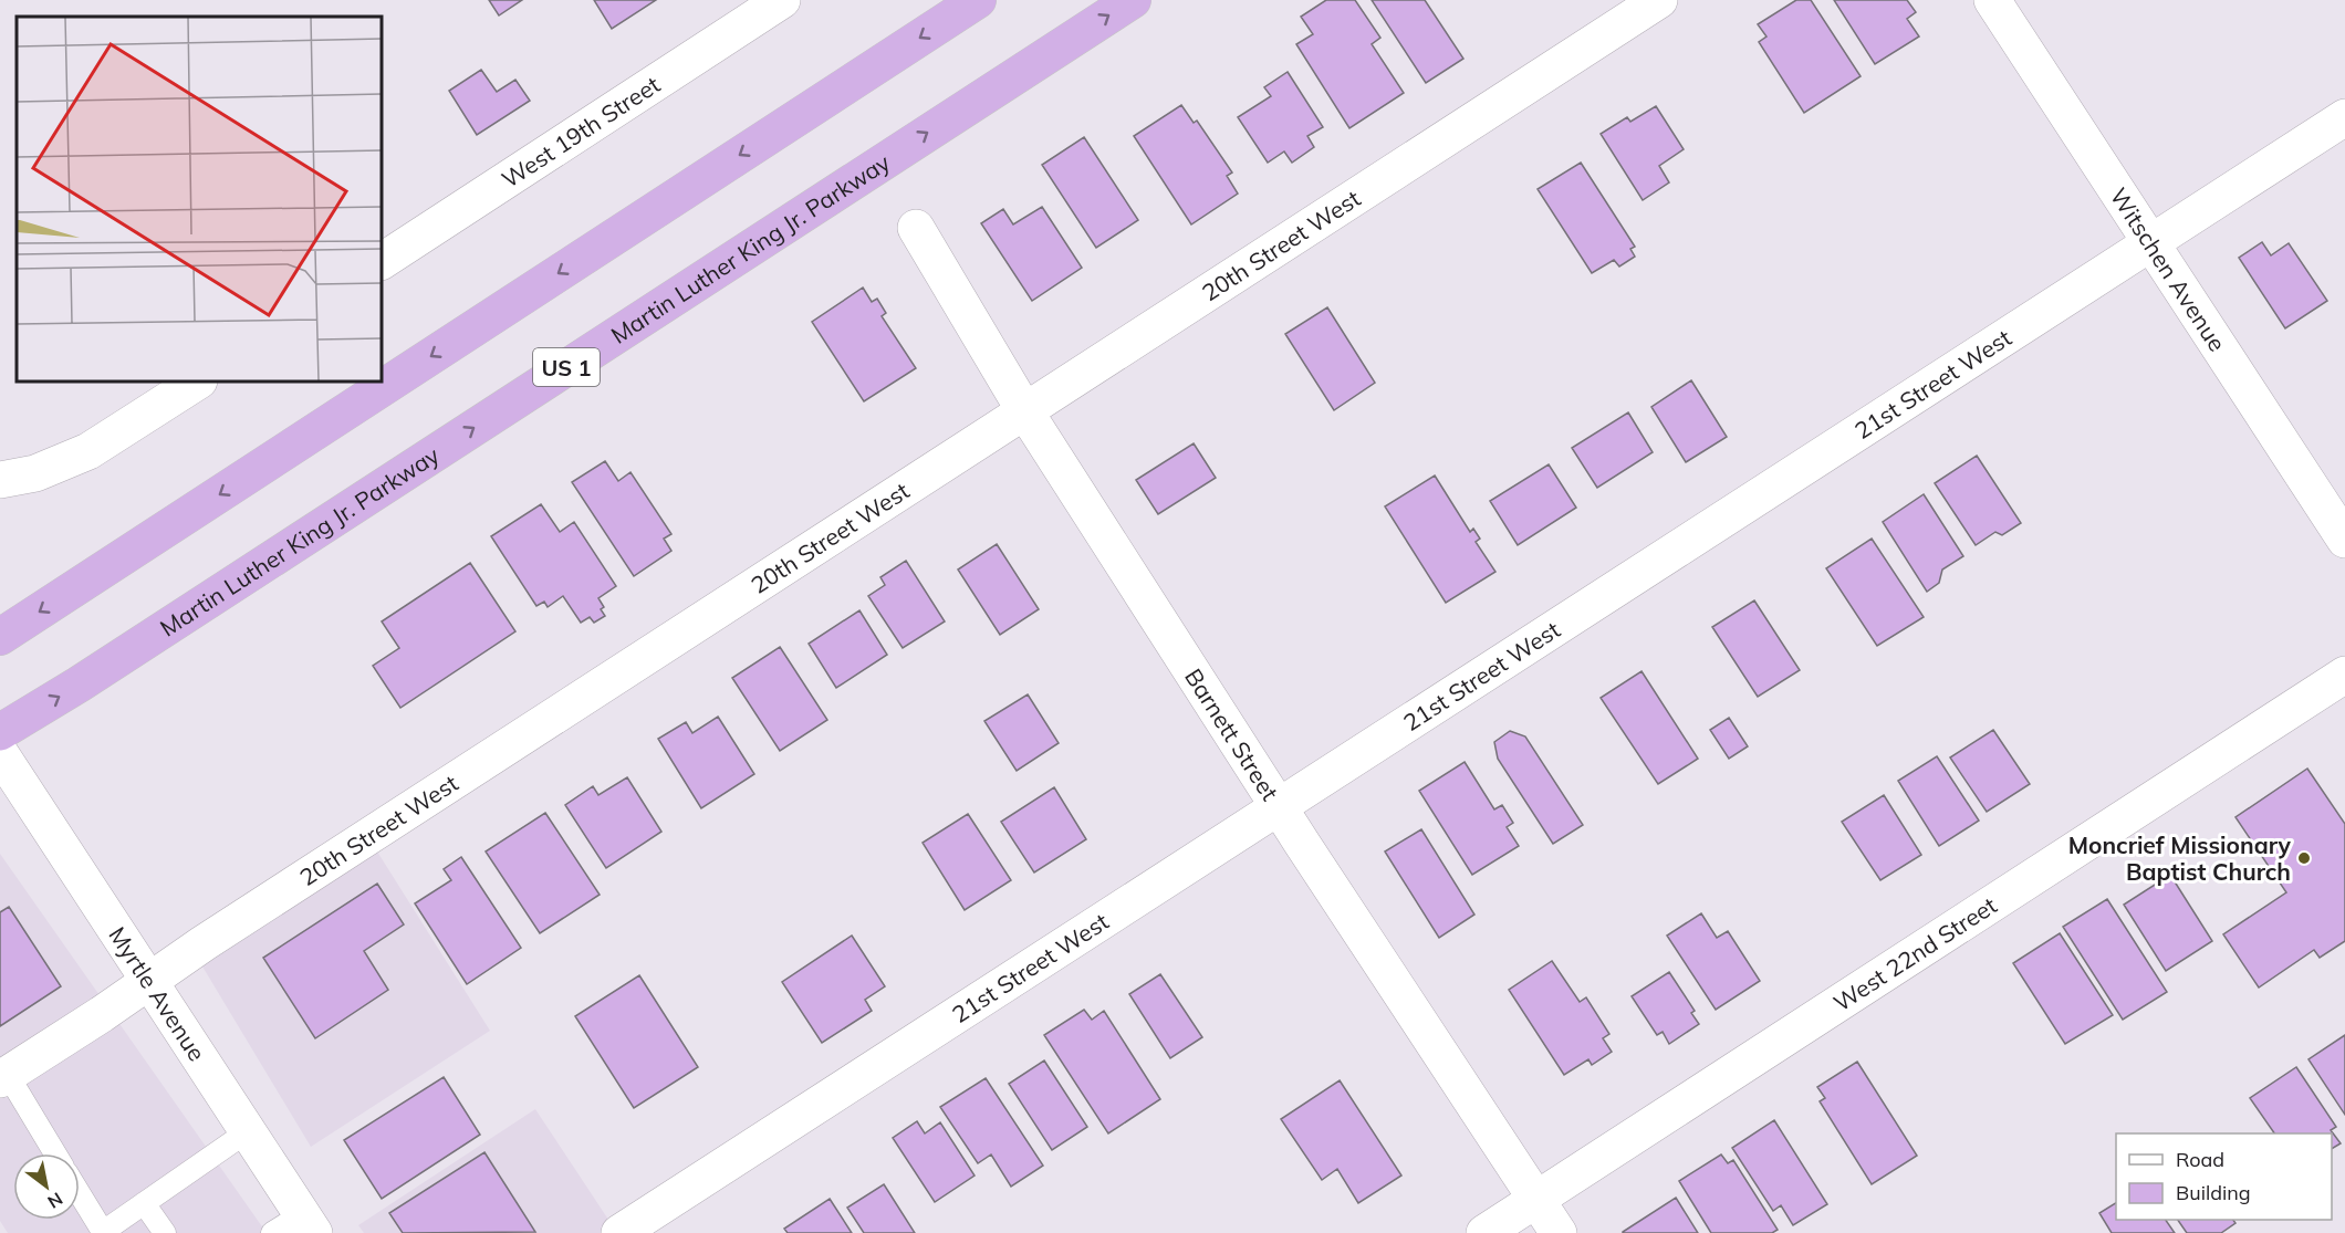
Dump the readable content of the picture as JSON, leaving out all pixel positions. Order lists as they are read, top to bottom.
{
  "streets": {
    "highway": ["Martin Luther King Jr. Parkway", "US 1"],
    "street": [
      "West 19th Street",
      "20th Street West",
      "Witschen Avenue",
      "21st Street West",
      "Barnett Street",
      "West 22nd Street",
      "Myrtle Avenue"
    ]
  },
  "crossings": [
    ["20th Street West", "Barnett Street"],
    ["20th Street West", "Myrtle Avenue"],
    ["Witschen Avenue", "21st Street West"],
    ["21st Street West", "Barnett Street"],
    ["Barnett Street", "West 22nd Street"]
  ],
  "places": ["Moncrief Missionary Baptist Church"],
  "legend": ["Road", "Building"],
  "north": "bottom right"
}
